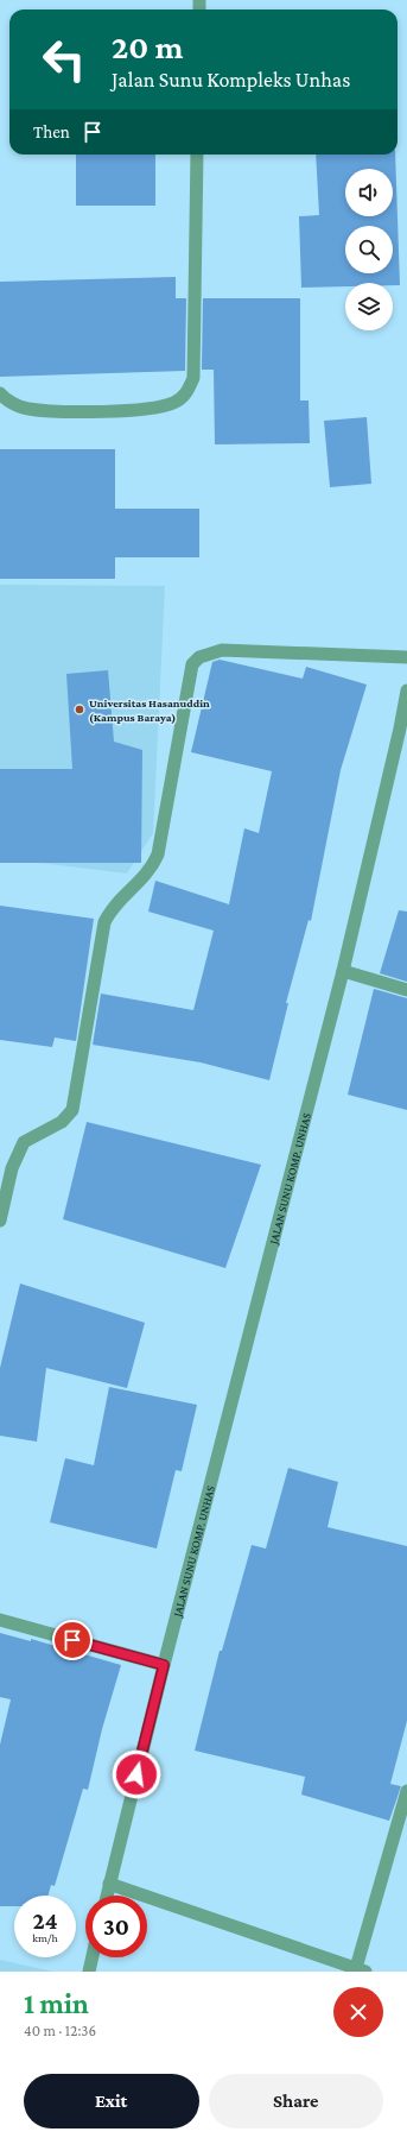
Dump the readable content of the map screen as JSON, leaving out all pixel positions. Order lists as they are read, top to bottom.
{
  "streets": {
    "street": ["JALAN SUNU KOMP. UNHAS"]
  },
  "places": ["Universitas Hasanuddin (Kampus Baraya)"],
  "page": {
    "turn": ["20 m", "Jalan Sunu Kompleks Unhas"],
    "then": "Then",
    "speed": "24 km/h",
    "limit": "30",
    "heading": ["1 min", "40 m · 12:36"],
    "buttons": ["Exit", "Share"]
  }
}
